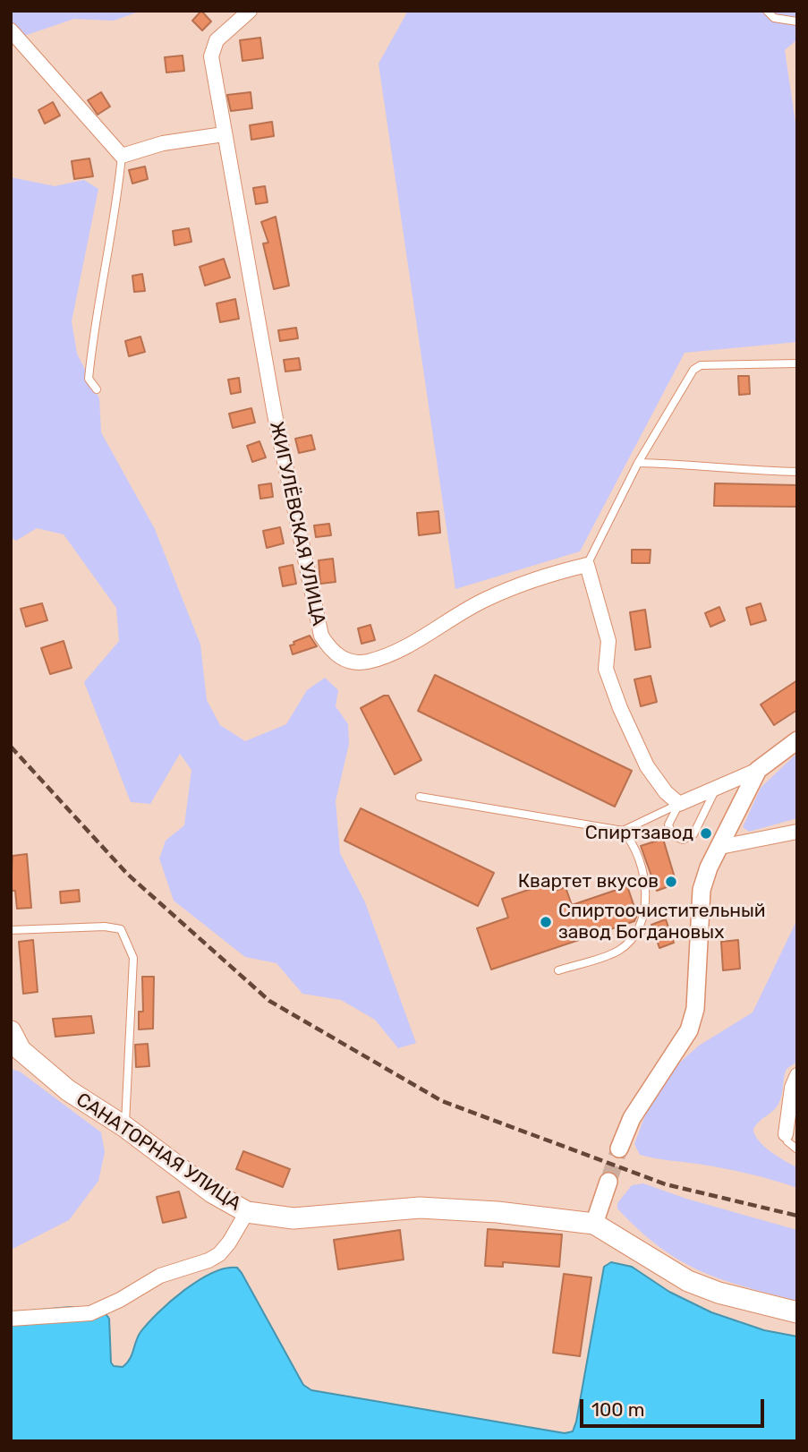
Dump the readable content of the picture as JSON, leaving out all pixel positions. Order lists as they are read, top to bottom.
{
  "streets": {
    "main road": ["САНАТОРНАЯ УЛИЦА"],
    "street": ["ЖИГУЛЁВСКАЯ УЛИЦА"]
  },
  "places": ["Спиртзавод", "Квартет вкусов", "Спиртоочистительный завод Богдановых"],
  "scale_bar": "100 m"
}
